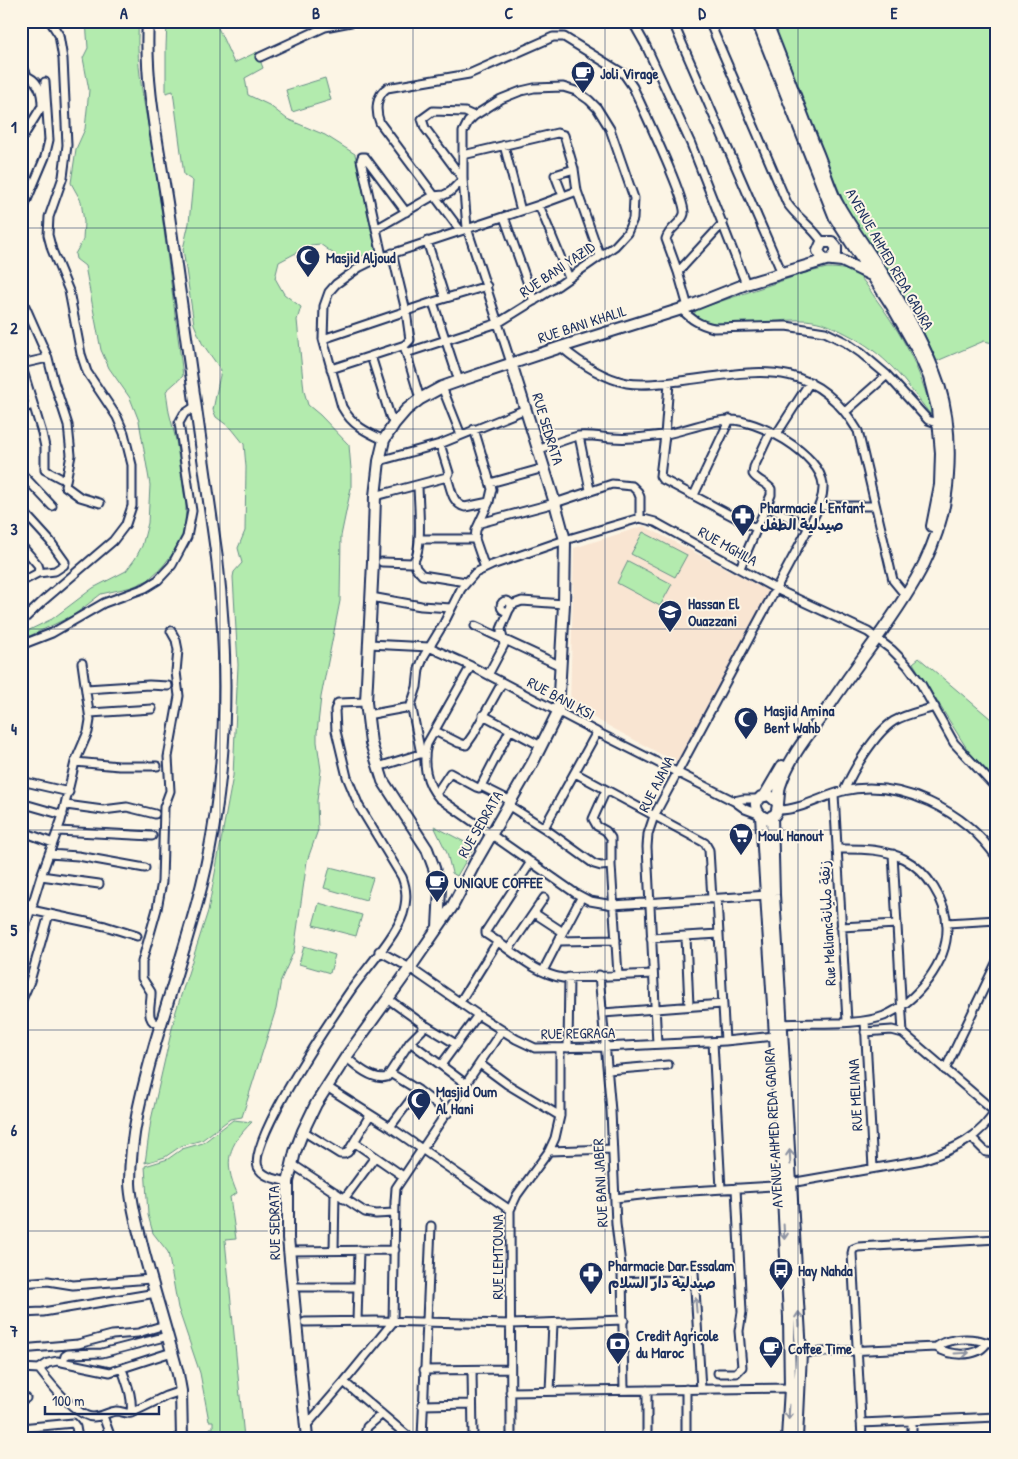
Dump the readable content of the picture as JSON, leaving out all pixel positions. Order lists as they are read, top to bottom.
{
  "streets": {
    "street": [
      "AVENUE AHMED REDA GADIRA",
      "RUE BANI YAZID",
      "RUE BANI KHALIL",
      "RUE SEDRATA",
      "RUE MGHILA",
      "RUE BANI KSI",
      "RUE AJANA",
      "Rue Melianaزنقة مليانة",
      "RUE REGRAGA",
      "RUE MELIANA",
      "RUE BANI JABER",
      "RUE LEMTOUNA"
    ]
  },
  "crossings": [
    ["AVENUE AHMED REDA GADIRA", "RUE BANI KHALIL"],
    ["AVENUE AHMED REDA GADIRA", "RUE MGHILA"],
    ["AVENUE AHMED REDA GADIRA", "RUE BANI KSI"],
    ["AVENUE AHMED REDA GADIRA", "RUE REGRAGA"],
    ["RUE BANI YAZID", "RUE SEDRATA"],
    ["RUE BANI KHALIL", "RUE SEDRATA"],
    ["RUE BANI KHALIL", "RUE BANI KSI"],
    ["RUE SEDRATA", "RUE BANI KSI"],
    ["RUE SEDRATA", "RUE REGRAGA"],
    ["RUE MGHILA", "RUE AJANA"],
    ["RUE BANI KSI", "RUE AJANA"],
    ["RUE AJANA", "RUE REGRAGA"],
    ["RUE REGRAGA", "RUE BANI JABER"],
    ["RUE REGRAGA", "RUE LEMTOUNA"]
  ],
  "places": {
    "cafe": ["Joli Virage", "UNIQUE COFFEE", "Coffee Time"],
    "mosque": ["Masjid Aljoud", "Masjid Amina Bent Wahb", "Masjid Oum Al Hani"],
    "pharmacy": ["Pharmacie L'Enfant صيدلية الطفل", "Pharmacie Dar Essalam صيدلية دار السلام"],
    "school or university": ["Hassan El Ouazzani"],
    "supermarket": ["Moul Hanout"],
    "bus stop": ["Hay Nahda"],
    "bank": ["Credit Agricole du Maroc"]
  },
  "scale_bar": "100 m",
  "grid": {
    "columns": [
      "A",
      "B",
      "C",
      "D",
      "E"
    ],
    "rows": [
      "1",
      "2",
      "3",
      "4",
      "5",
      "6",
      "7"
    ]
  }
}
